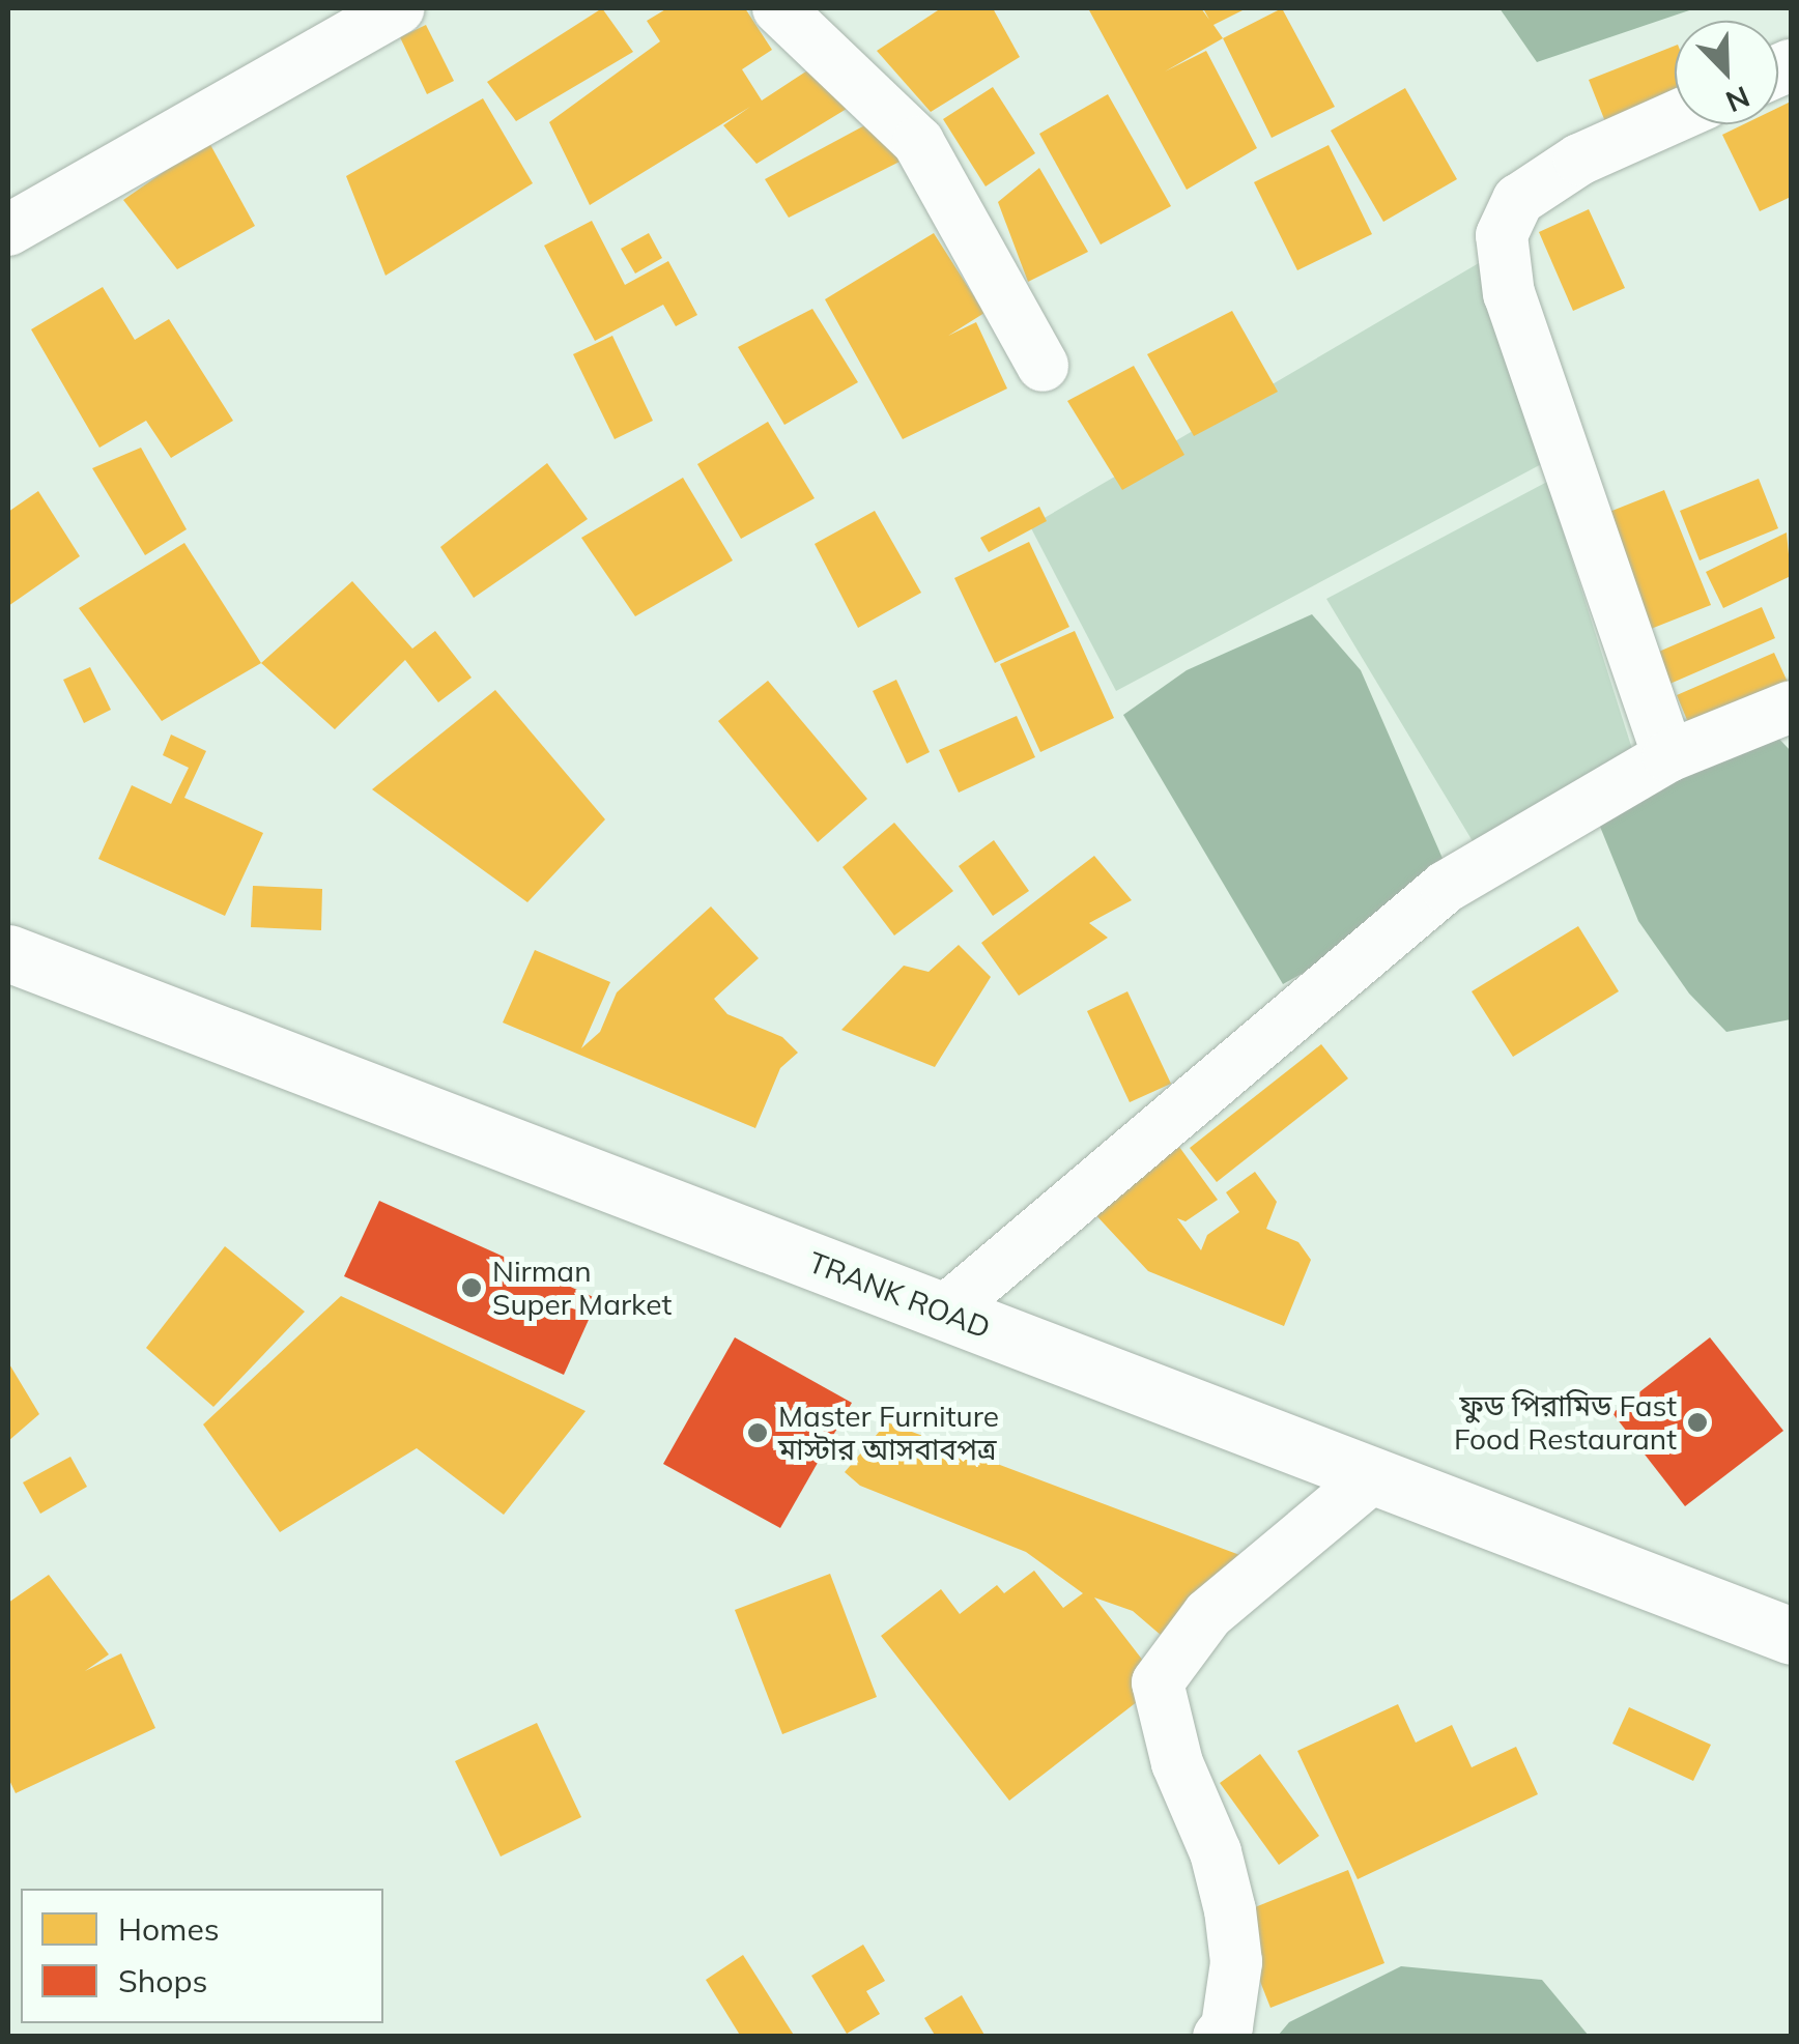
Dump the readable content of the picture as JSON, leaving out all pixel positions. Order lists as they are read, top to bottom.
{
  "streets": {
    "main road": ["TRANK ROAD"]
  },
  "places": ["Nirman Super Market", "ফুড পিরামিড Fast Food Restaurant", "Master Furniture মাস্টার আসবাবপত্র"],
  "legend": ["Homes", "Shops"],
  "north": "bottom right"
}
